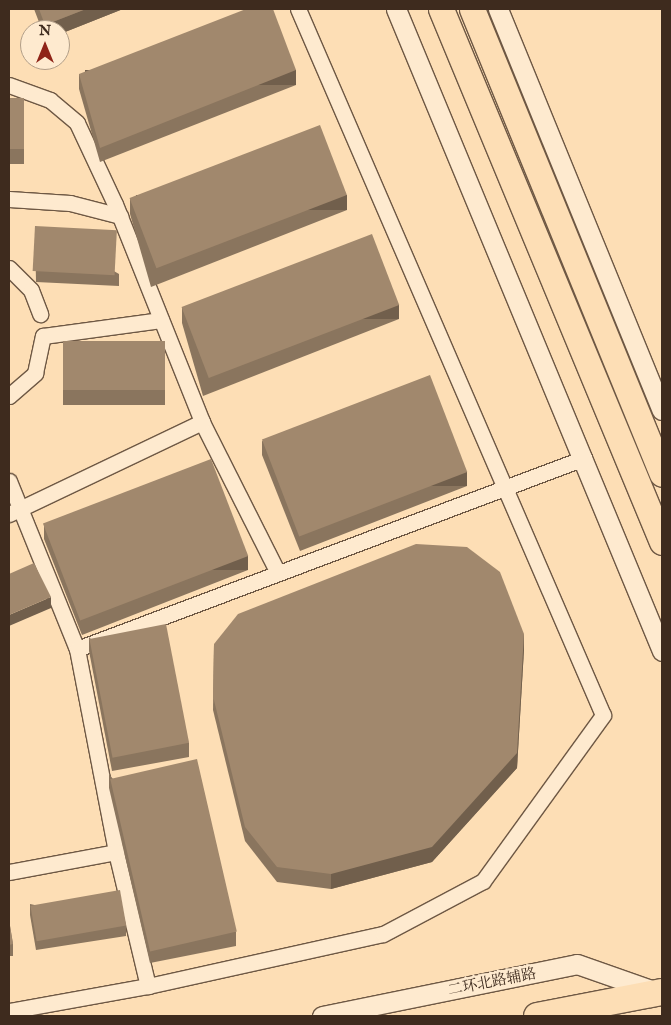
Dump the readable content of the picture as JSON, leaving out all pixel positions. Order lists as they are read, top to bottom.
{
  "streets": {
    "street": ["二环北路辅路"]
  },
  "north": "top"
}
